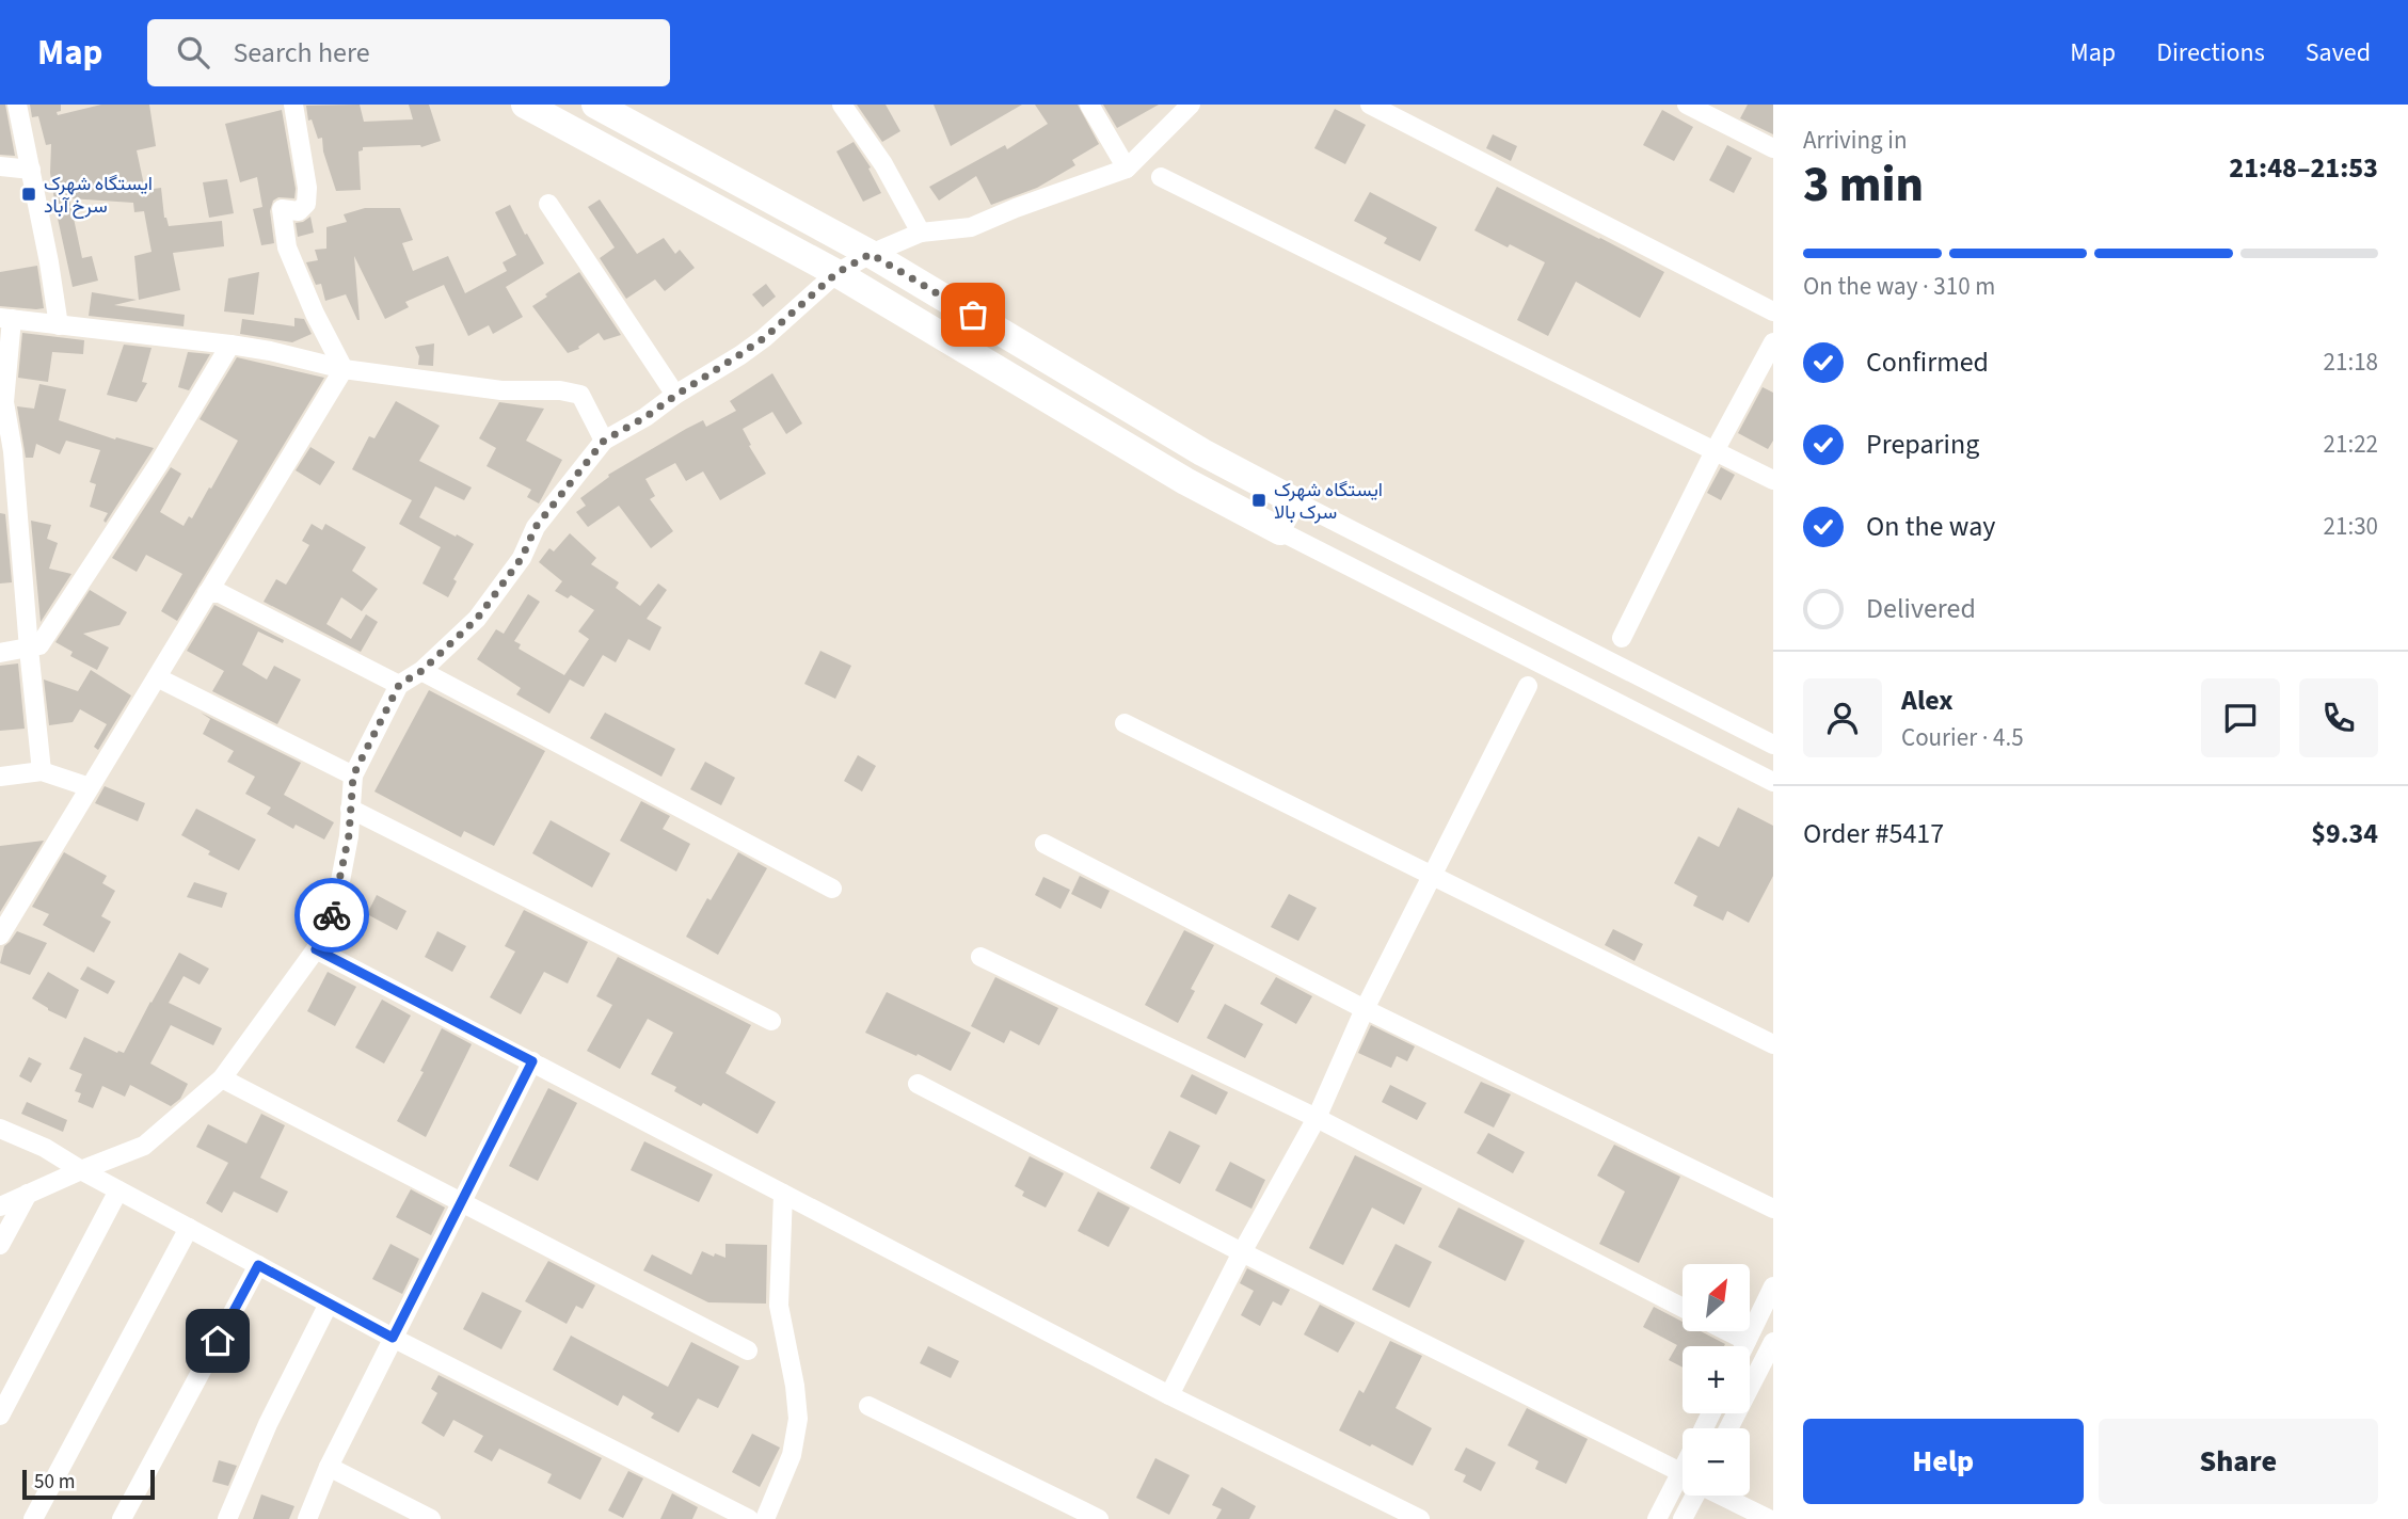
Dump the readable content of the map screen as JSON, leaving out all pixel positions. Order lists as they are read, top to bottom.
{
  "places": {
    "transit": ["ایستگاه شهرک سرخ آباد", "ایستگاه شهرک سرک بالا"]
  },
  "scale_bar": "50 m",
  "north": "top right",
  "page": {
    "header": "Map",
    "search": "Search here",
    "nav": ["Map", "Directions", "Saved"],
    "heading": ["3 min", "Arriving in", "21:48–21:53"],
    "panel": [
      "Alex",
      "Courier · 4.5",
      "Order #5417",
      "$9.34"
    ],
    "bar": "On the way · 310 m",
    "list": [
      ["Confirmed", "21:18"],
      ["Preparing", "21:22"],
      ["On the way", "21:30"],
      "Delivered"
    ],
    "map_buttons": ["+", "−"],
    "buttons": ["Help", "Share"],
    "scale": "50 m"
  }
}
